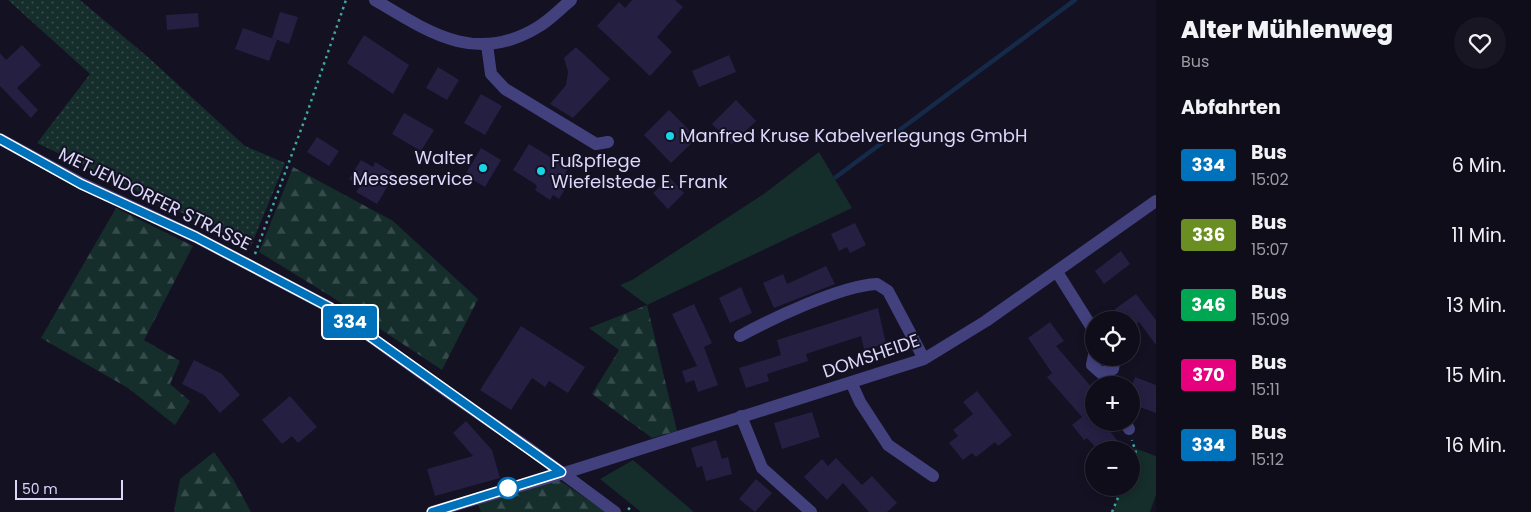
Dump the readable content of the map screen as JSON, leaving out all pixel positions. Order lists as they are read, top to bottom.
{
  "streets": {
    "street": ["METJENDORFER STRASSE", "DOMSHEIDE"]
  },
  "crossings": [
    ["METJENDORFER STRASSE", "DOMSHEIDE"]
  ],
  "places": ["Manfred Kruse Kabelverlegungs GmbH", "Walter Messeservice", "Fußpflege Wiefelstede E. Frank"],
  "lines": ["bus line 334"],
  "scale_bar": "50 m",
  "page": {
    "on_map": "334",
    "heading": [
      ["Alter Mühlenweg", "Bus"],
      "Abfahrten"
    ],
    "list": [
      {
        "mark": "334",
        "name": "Bus",
        "note": "15:02",
        "value": "6 Min."
      },
      {
        "mark": "336",
        "name": "Bus",
        "note": "15:07",
        "value": "11 Min."
      },
      {
        "mark": "346",
        "name": "Bus",
        "note": "15:09",
        "value": "13 Min."
      },
      {
        "mark": "370",
        "name": "Bus",
        "note": "15:11",
        "value": "15 Min."
      },
      {
        "mark": "334",
        "name": "Bus",
        "note": "15:12",
        "value": "16 Min."
      }
    ],
    "map_buttons": ["+", "−"],
    "scale": "50 m"
  }
}
